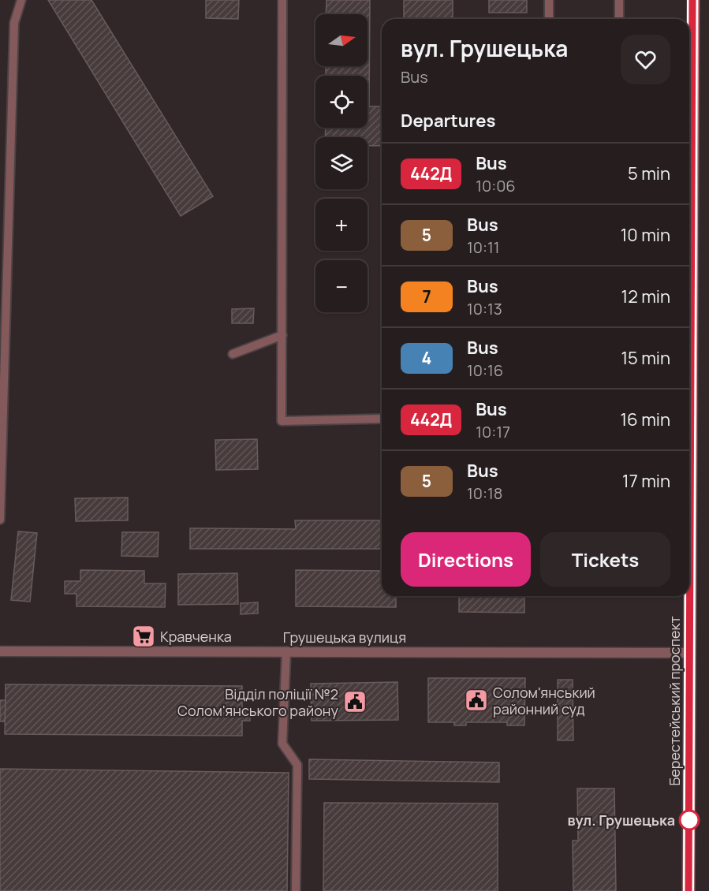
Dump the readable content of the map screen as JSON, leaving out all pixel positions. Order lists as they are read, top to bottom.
{
  "streets": {
    "main road": ["Берестейський проспект"],
    "street": ["Грушецька вулиця"]
  },
  "crossings": [
    ["Грушецька вулиця", "Берестейський проспект"]
  ],
  "places": {
    "supermarket": ["Кравченка"],
    "public building": ["Солом'янський районний суд", "Відділ поліції №2 Солом'янського району"],
    "other": ["вул. Грушецька"]
  },
  "lines": ["bus line 442Д"],
  "north": "right",
  "page": {
    "map_buttons": ["+", "−"],
    "heading": [
      ["вул. Грушецька", "Bus"],
      "Departures"
    ],
    "list": [
      {
        "mark": "442Д",
        "name": "Bus",
        "note": "10:06",
        "value": "5 min"
      },
      {
        "mark": "5",
        "name": "Bus",
        "note": "10:11",
        "value": "10 min"
      },
      {
        "mark": "7",
        "name": "Bus",
        "note": "10:13",
        "value": "12 min"
      },
      {
        "mark": "4",
        "name": "Bus",
        "note": "10:16",
        "value": "15 min"
      },
      {
        "mark": "442Д",
        "name": "Bus",
        "note": "10:17",
        "value": "16 min"
      },
      {
        "mark": "5",
        "name": "Bus",
        "note": "10:18",
        "value": "17 min"
      }
    ],
    "buttons": ["Directions", "Tickets"]
  }
}
